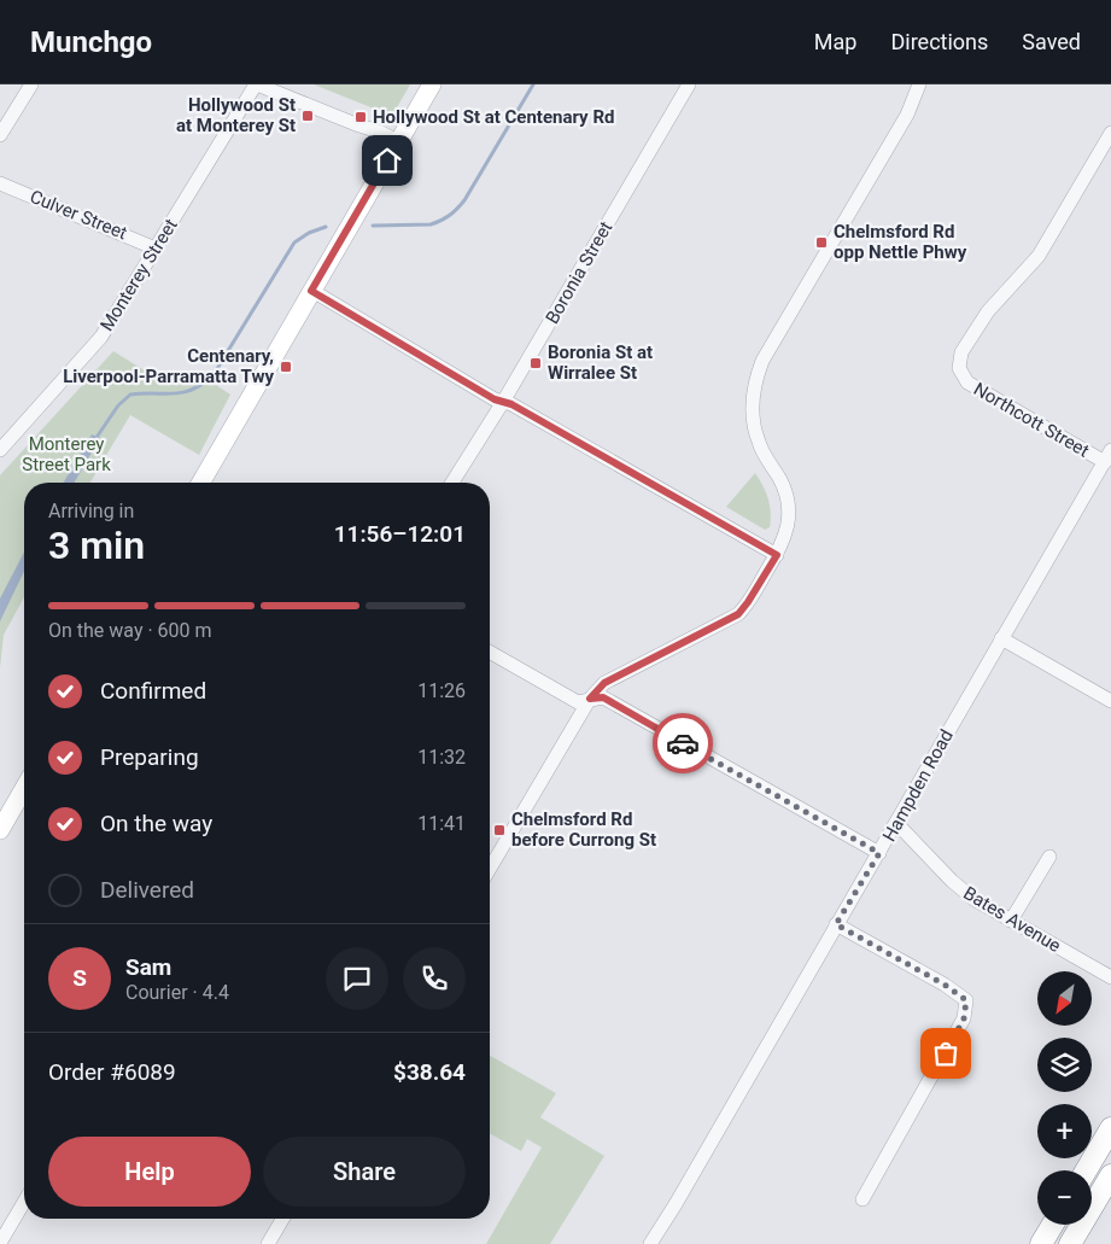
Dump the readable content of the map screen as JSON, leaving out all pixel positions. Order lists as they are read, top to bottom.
{
  "streets": {
    "street": [
      "Culver Street",
      "Boronia Street",
      "Monterey Street",
      "Northcott Street",
      "Hampden Road",
      "Bates Avenue"
    ]
  },
  "crossings": [
    ["Culver Street", "Monterey Street"],
    ["Northcott Street", "Hampden Road"],
    ["Hampden Road", "Bates Avenue"]
  ],
  "parks": ["Monterey Street Park"],
  "places": {
    "transit": [
      "Hollywood St at Monterey St",
      "Hollywood St at Centenary Rd",
      "Chelmsford Rd opp Nettle Phwy",
      "Boronia St at Wirralee St",
      "Centenary, Liverpool-Parramatta Twy",
      "Chelmsford Rd before Currong St"
    ]
  },
  "north": "bottom left",
  "page": {
    "header": "Munchgo",
    "nav": ["Map", "Directions", "Saved"],
    "heading": ["3 min", "Arriving in", "11:56–12:01"],
    "panel": [
      "Sam",
      "Courier · 4.4",
      "Order #6089",
      "$38.64"
    ],
    "bar": "On the way · 600 m",
    "list": [
      ["Confirmed", "11:26"],
      ["Preparing", "11:32"],
      ["On the way", "11:41"],
      "Delivered"
    ],
    "round": "S",
    "map_buttons": ["+", "−"],
    "buttons": ["Help", "Share"]
  }
}
